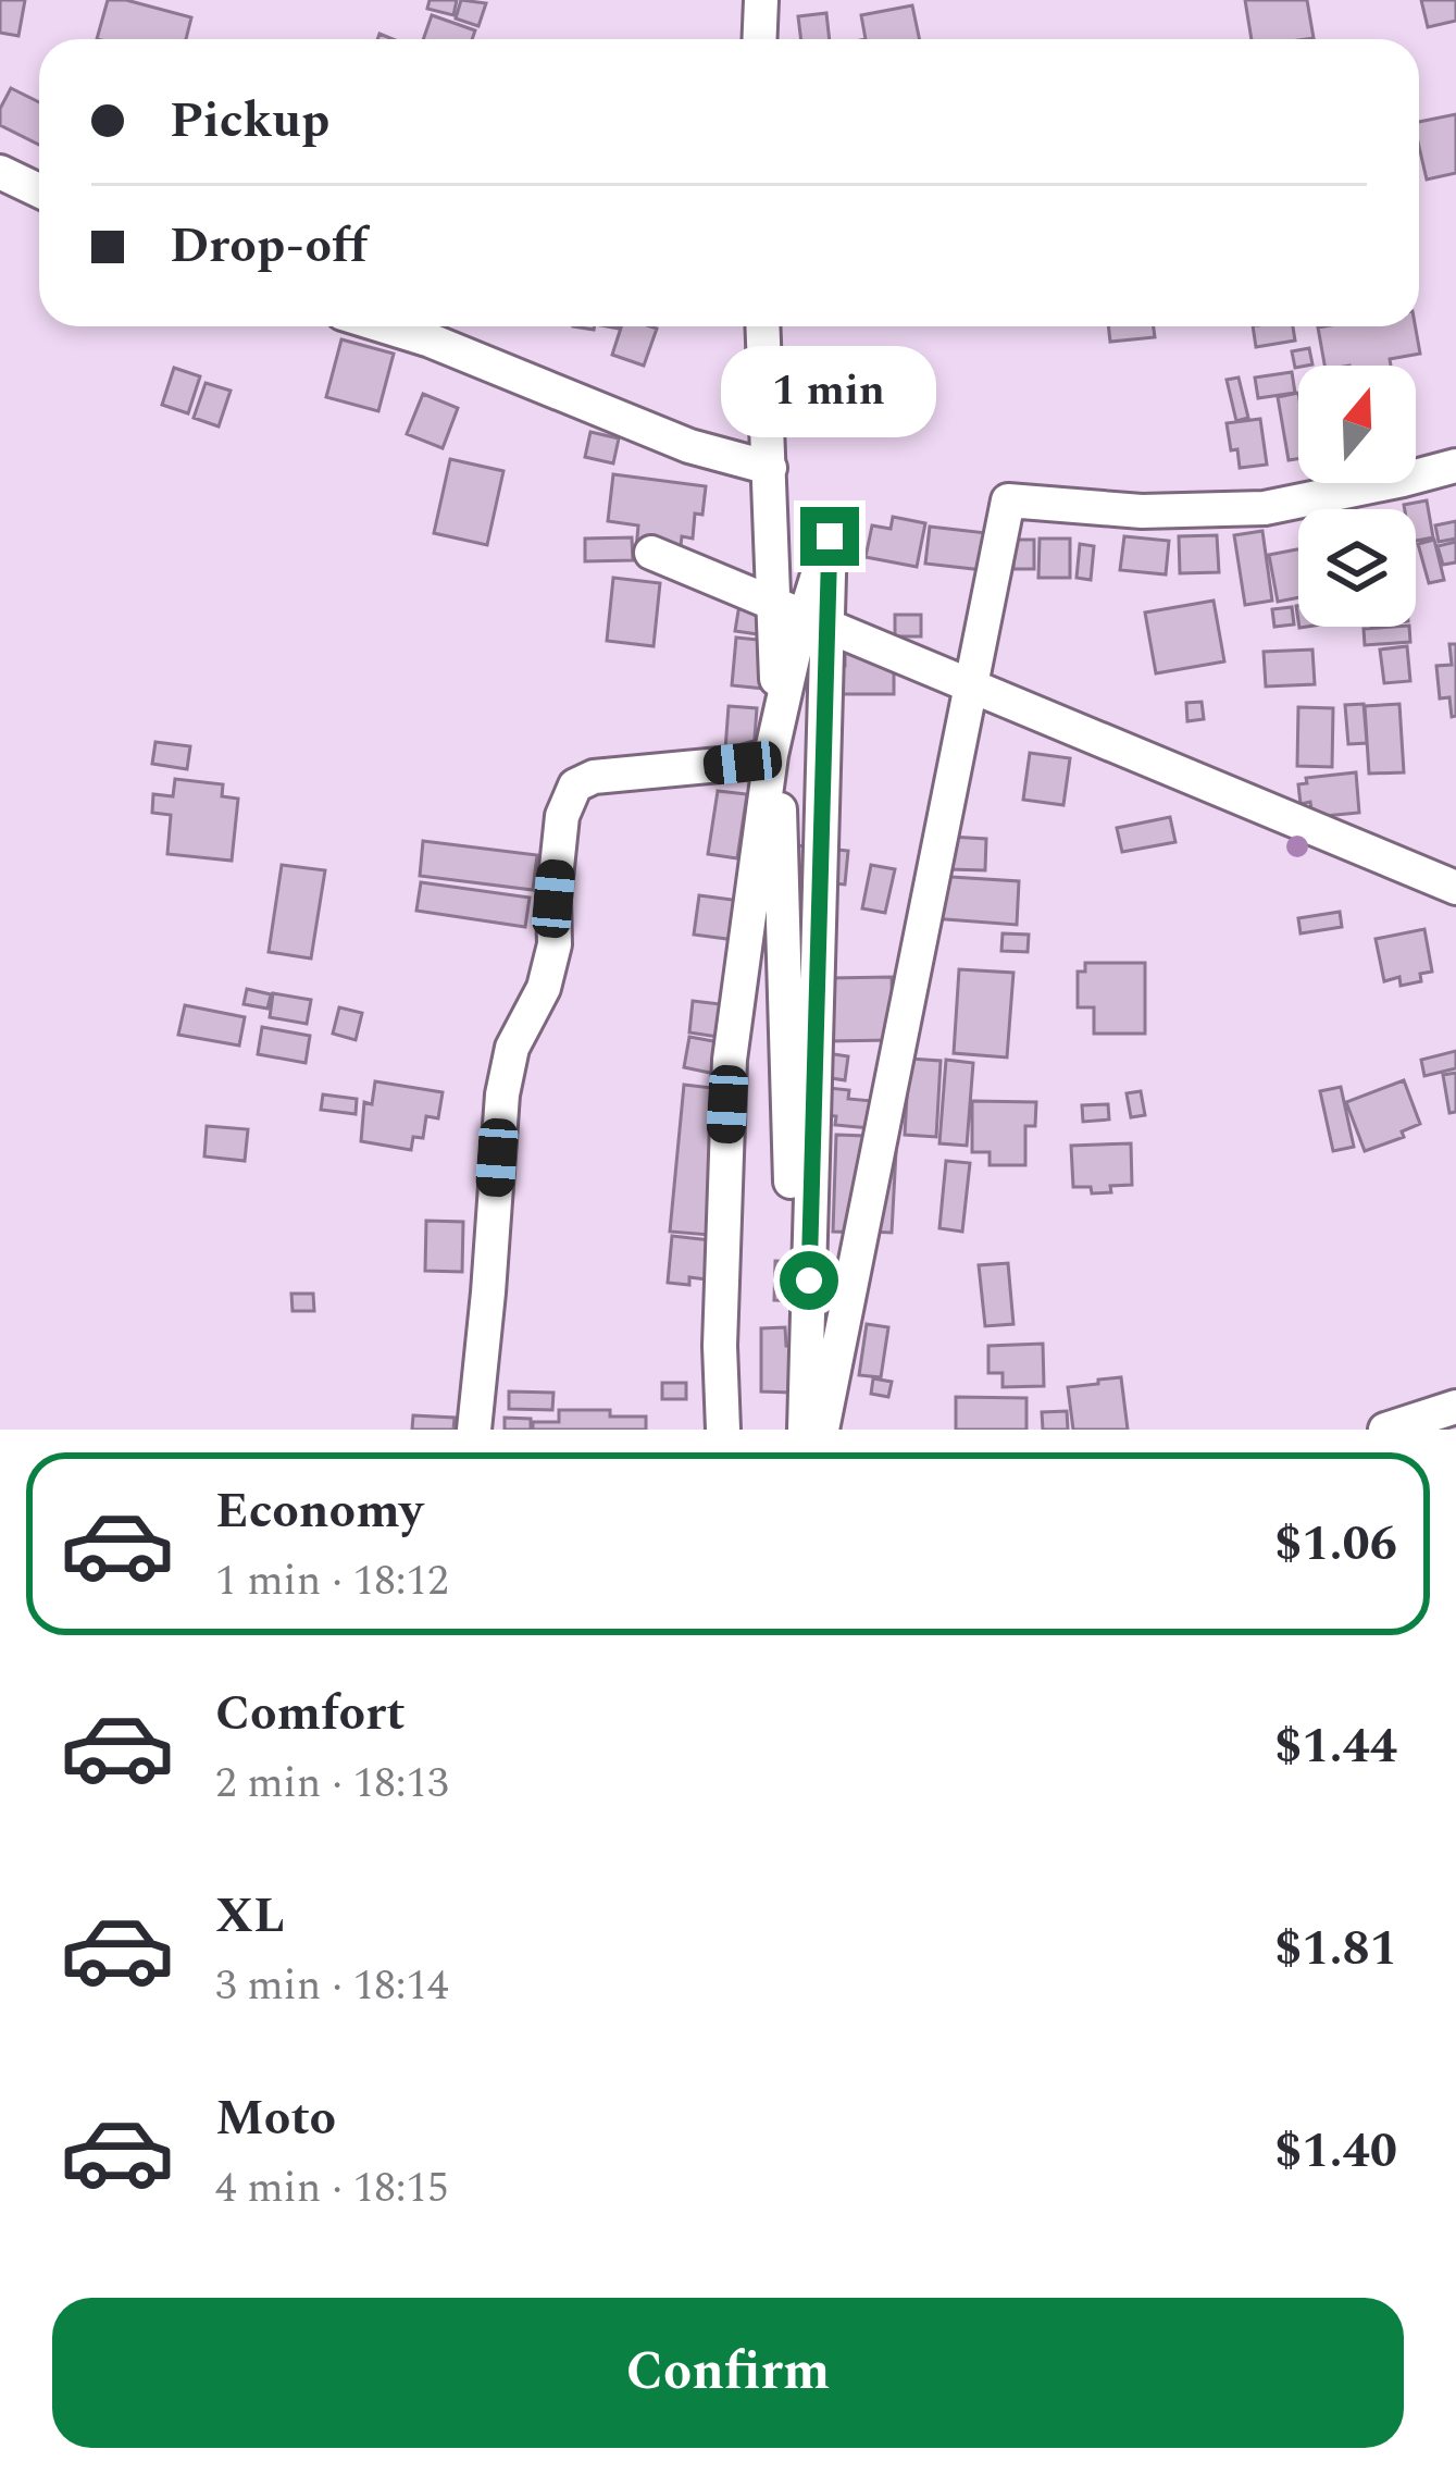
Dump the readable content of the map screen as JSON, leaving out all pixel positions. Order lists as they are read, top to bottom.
{
  "north": "top",
  "page": {
    "banner": ["Pickup", "Drop-off"],
    "bubble": "1 min",
    "list": [
      {
        "name": "Economy",
        "note": "1 min · 18:12",
        "value": "$1.06"
      },
      {
        "name": "Comfort",
        "note": "2 min · 18:13",
        "value": "$1.44"
      },
      {
        "name": "XL",
        "note": "3 min · 18:14",
        "value": "$1.81"
      },
      {
        "name": "Moto",
        "note": "4 min · 18:15",
        "value": "$1.40"
      }
    ],
    "buttons": "Confirm"
  }
}
